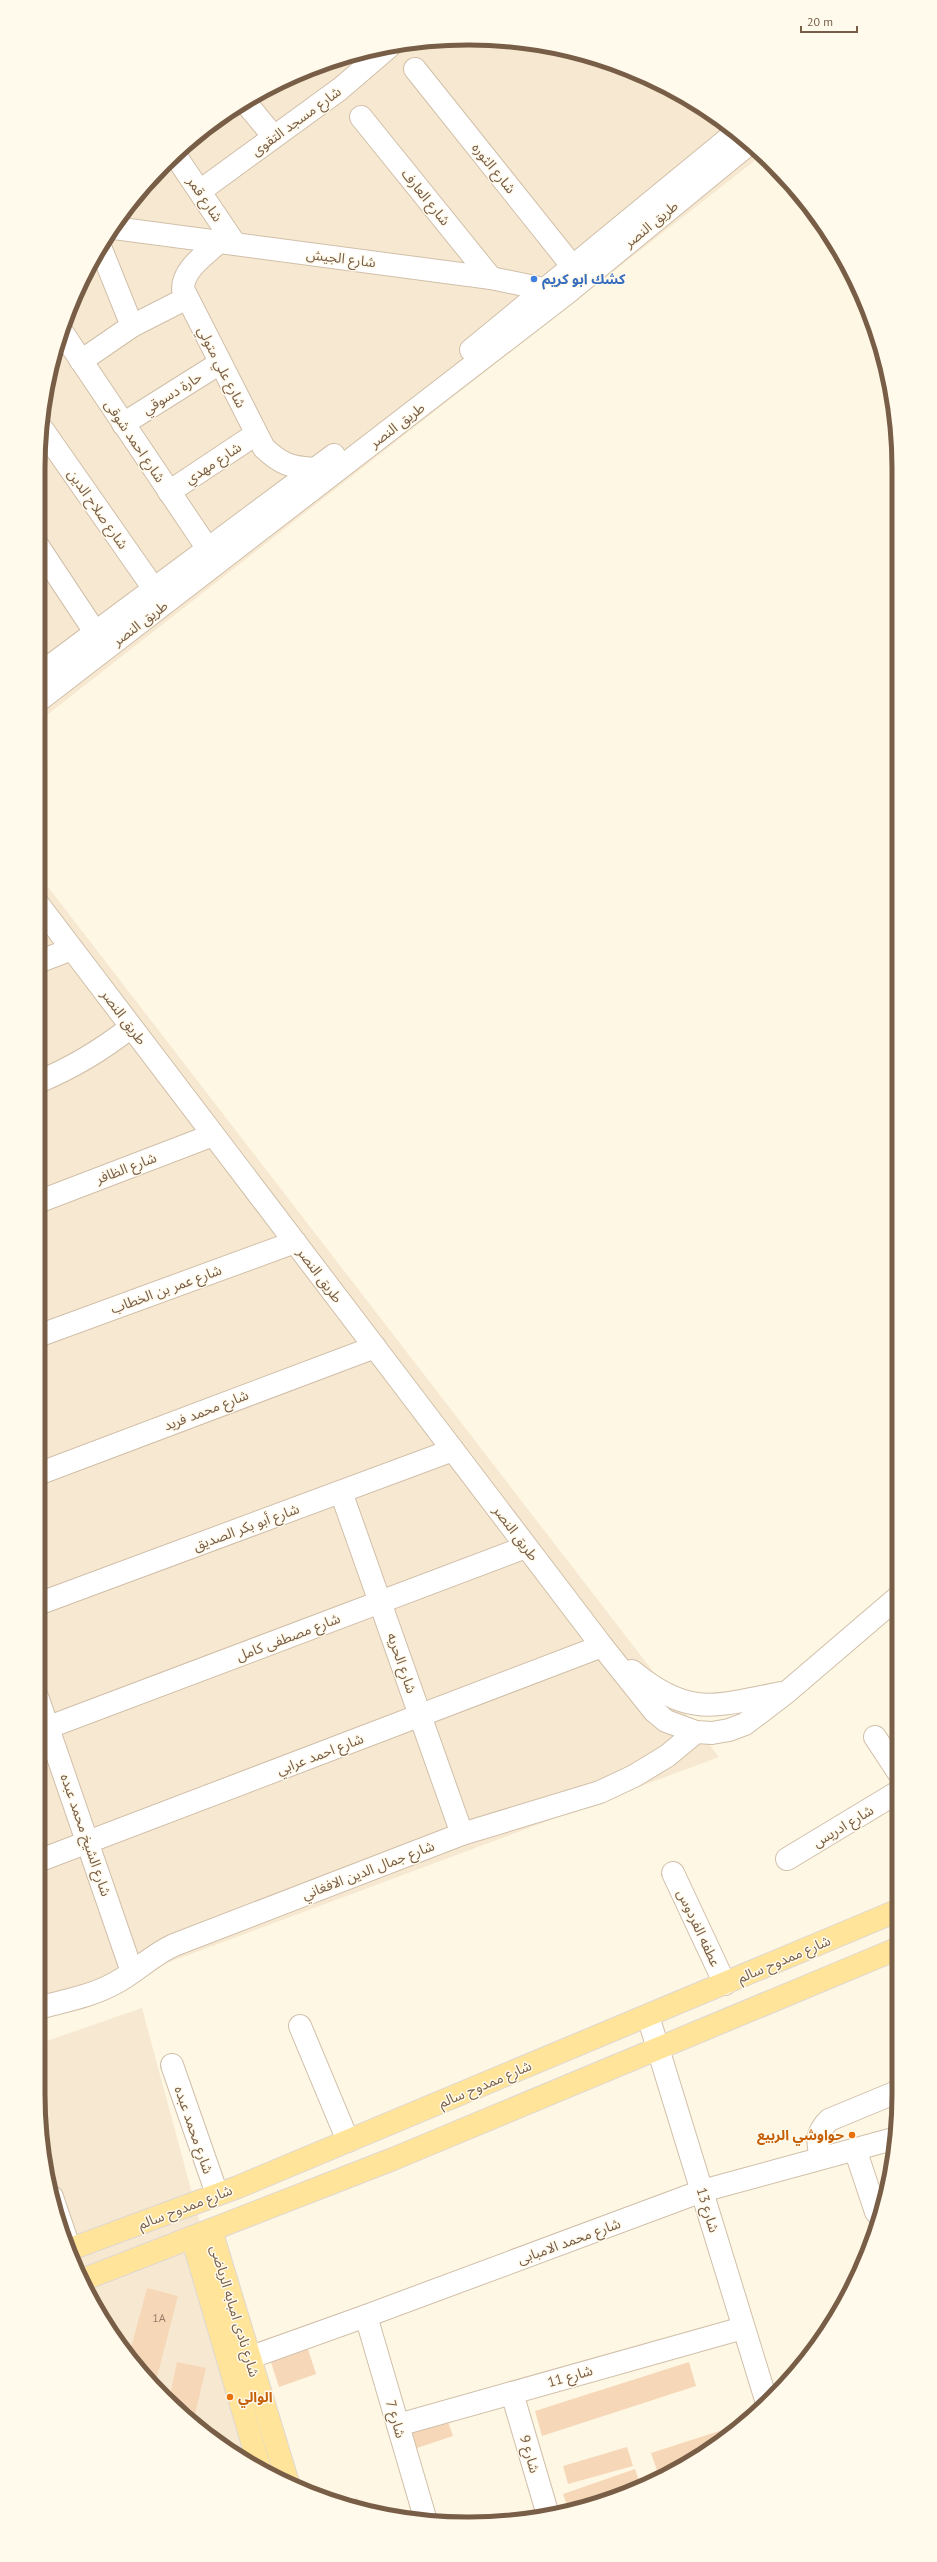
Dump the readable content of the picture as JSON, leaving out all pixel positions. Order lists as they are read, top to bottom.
{
  "streets": {
    "main road": ["شارع ممدوح سالم", "شارع نادى امبابه الرياضى"],
    "street": [
      "شارع مسجد التقوى",
      "شارع الثوره",
      "شارع العارف",
      "شارع قمر",
      "طريق النصر",
      "شارع الجيش",
      "شارع علي متولي",
      "حارة دسوقي",
      "شارع احمد شوقى",
      "شارع مهدي",
      "شارع صلاح الدين",
      "شارع الظافر",
      "شارع عمر بن الخطاب",
      "شارع محمد فريد",
      "شارع أبو بكر الصديق",
      "شارع مصطفى كامل",
      "شارع الحريه",
      "شارع احمد عرابي",
      "شارع ادريس",
      "شارع الشيخ محمد عبده",
      "شارع جمال الدين الافغاني",
      "عطفه الفردوس",
      "شارع محمد عبده",
      "شارع 13",
      "شارع محمد الامبابى",
      "شارع 11",
      "شارع 7",
      "شارع 9"
    ]
  },
  "crossings": [
    ["شارع مسجد التقوى", "شارع قمر"],
    ["شارع الثوره", "طريق النصر"],
    ["شارع العارف", "شارع الجيش"],
    ["شارع قمر", "شارع الجيش"],
    ["شارع قمر", "شارع علي متولي"],
    ["طريق النصر", "شارع الجيش"],
    ["طريق النصر", "شارع علي متولي"],
    ["طريق النصر", "شارع احمد شوقى"],
    ["طريق النصر", "شارع صلاح الدين"],
    ["طريق النصر", "شارع الظافر"],
    ["طريق النصر", "شارع عمر بن الخطاب"],
    ["طريق النصر", "شارع محمد فريد"],
    ["طريق النصر", "شارع أبو بكر الصديق"],
    ["طريق النصر", "شارع مصطفى كامل"],
    ["طريق النصر", "شارع احمد عرابي"],
    ["شارع الجيش", "شارع علي متولي"],
    ["شارع علي متولي", "حارة دسوقي"],
    ["شارع علي متولي", "شارع مهدي"],
    ["حارة دسوقي", "شارع احمد شوقى"],
    ["شارع احمد شوقى", "شارع مهدي"],
    ["شارع أبو بكر الصديق", "شارع الحريه"],
    ["شارع مصطفى كامل", "شارع الحريه"],
    ["شارع مصطفى كامل", "شارع الشيخ محمد عبده"],
    ["شارع الحريه", "شارع احمد عرابي"],
    ["شارع الحريه", "شارع جمال الدين الافغاني"],
    ["شارع احمد عرابي", "شارع الشيخ محمد عبده"],
    ["شارع الشيخ محمد عبده", "شارع جمال الدين الافغاني"],
    ["عطفه الفردوس", "شارع ممدوح سالم"],
    ["شارع ممدوح سالم", "شارع محمد عبده"],
    ["شارع ممدوح سالم", "شارع 13"],
    ["شارع 13", "شارع محمد الامبابى"],
    ["شارع 13", "شارع 11"],
    ["شارع محمد الامبابى", "شارع نادى امبابه الرياضى"],
    ["شارع محمد الامبابى", "شارع 7"],
    ["شارع 11", "شارع 7"],
    ["شارع 11", "شارع 9"]
  ],
  "places": ["كشك ابو كريم", "حواوشي الربيع", "الوالي"],
  "house_numbers": ["1A"],
  "scale_bar": "20 m"
}
